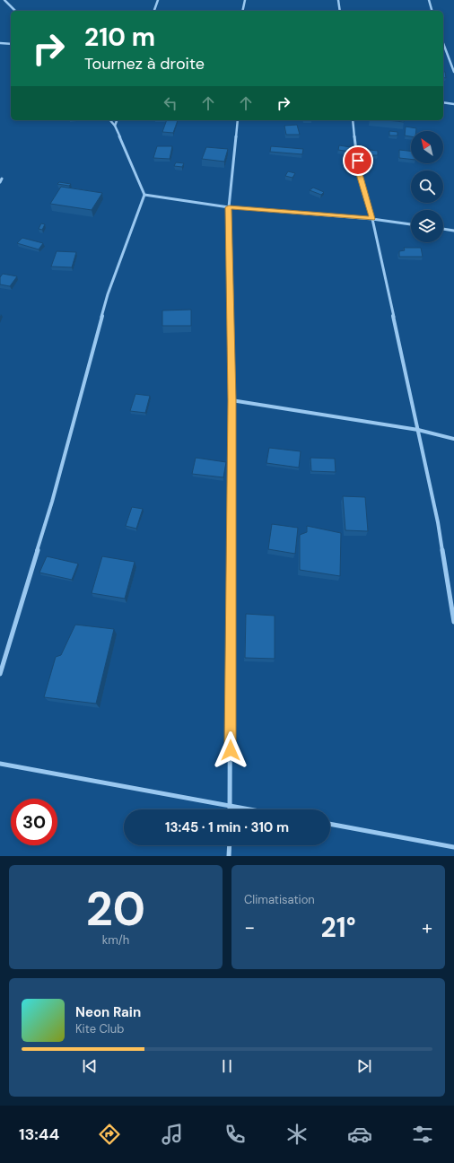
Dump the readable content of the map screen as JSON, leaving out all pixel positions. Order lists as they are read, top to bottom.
{
  "north": "top left",
  "page": {
    "turn": ["210 m", "Tournez à droite"],
    "limit": "30",
    "trip": "13:45 · 1 min · 310 m",
    "tile": [
      ["20", "km/h"],
      "Climatisation"
    ],
    "heat": ["−", "21°", "+"],
    "song": ["Neon Rain", "Kite Club"],
    "tabs": "13:44"
  }
}
